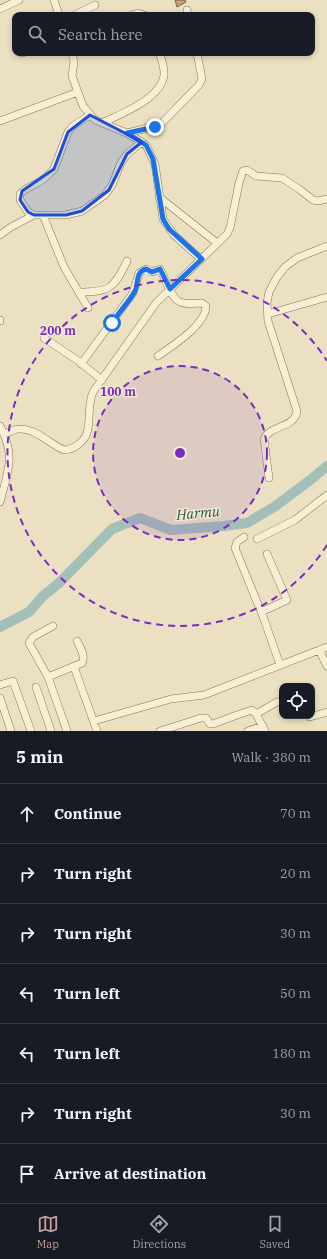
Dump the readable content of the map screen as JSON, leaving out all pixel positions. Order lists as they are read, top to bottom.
{
  "water": ["Harmu"],
  "page": {
    "search": "Search here",
    "heading": ["5 min", "Walk · 380 m"],
    "list": [
      ["Continue", "70 m"],
      ["Turn right", "20 m"],
      ["Turn right", "30 m"],
      ["Turn left", "50 m"],
      ["Turn left", "180 m"],
      ["Turn right", "30 m"],
      "Arrive at destination"
    ],
    "nav": ["Map", "Directions", "Saved"]
  },
  "rings": ["200 m", "100 m"]
}
